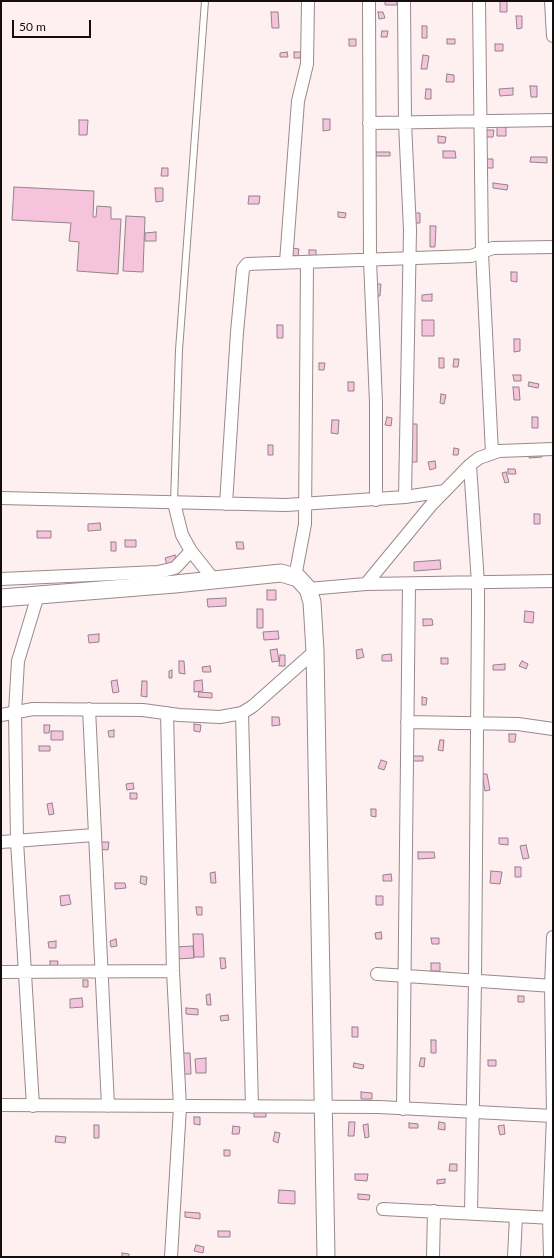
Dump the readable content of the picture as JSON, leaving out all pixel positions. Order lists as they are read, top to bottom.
{
  "scale_bar": "50 m"
}
